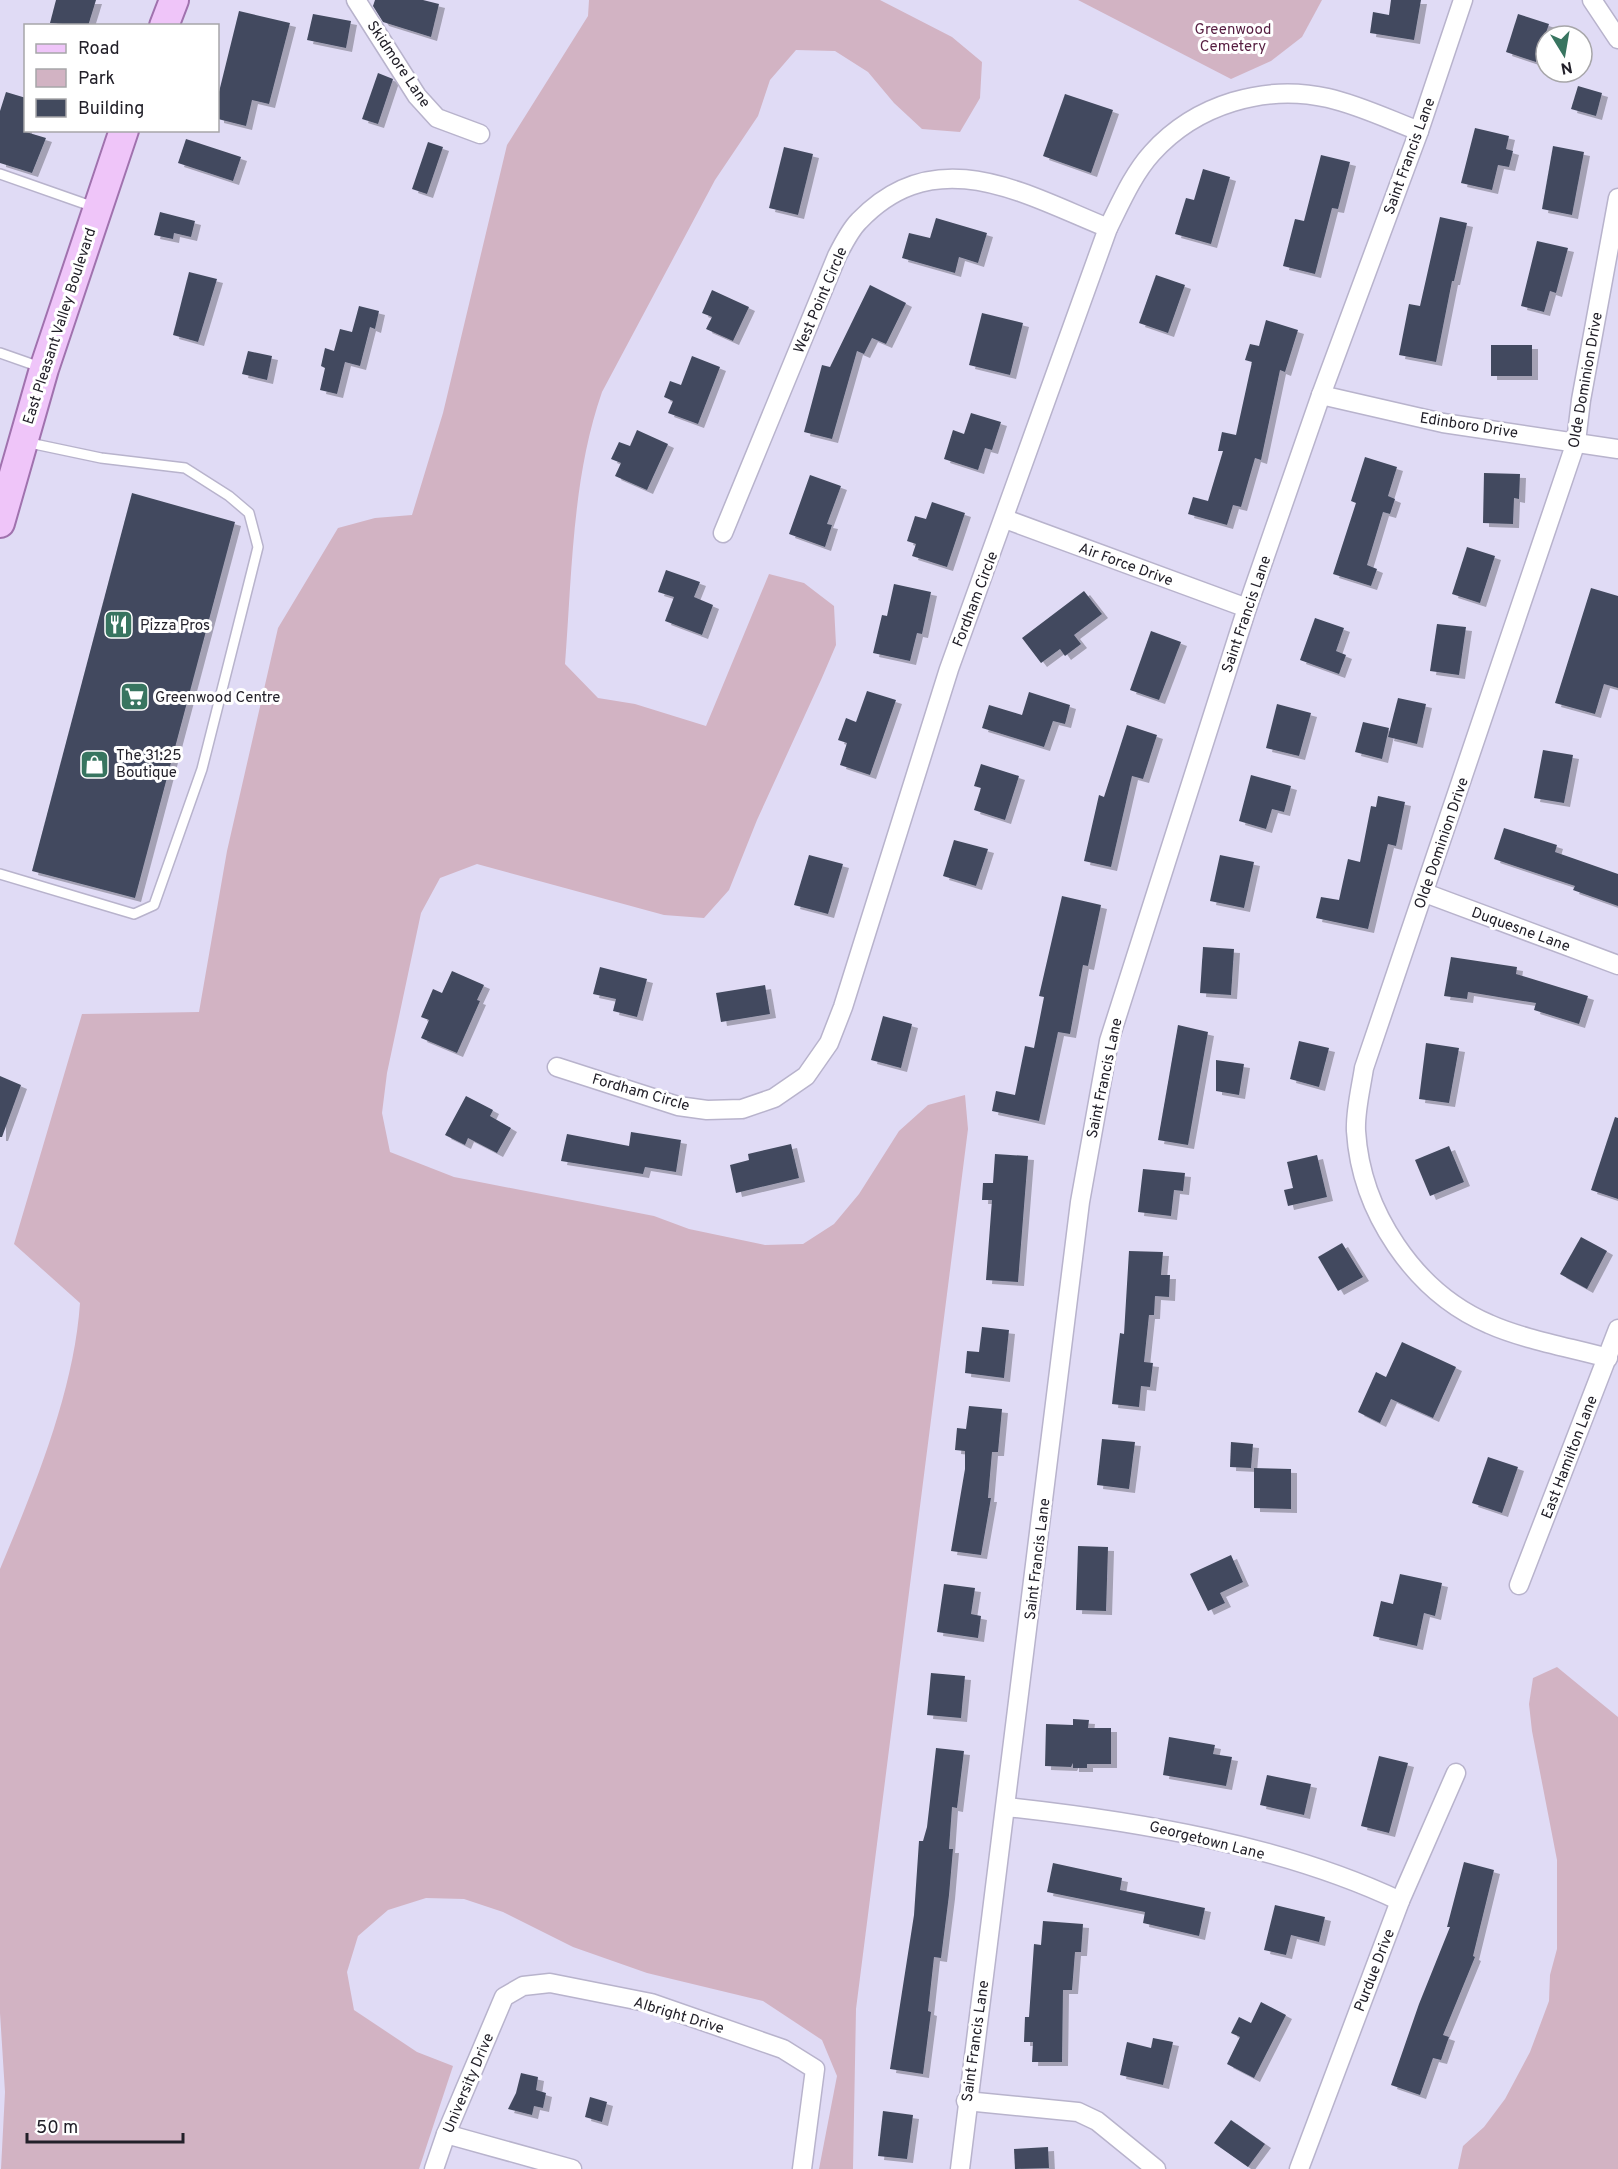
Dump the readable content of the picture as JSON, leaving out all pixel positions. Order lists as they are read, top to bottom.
{
  "streets": {
    "main road": ["East Pleasant Valley Boulevard"],
    "street": [
      "Skidmore Lane",
      "Saint Francis Lane",
      "West Point Circle",
      "Olde Dominion Drive",
      "Edinboro Drive",
      "Air Force Drive",
      "Fordham Circle",
      "Duquesne Lane",
      "East Hamilton Lane",
      "Georgetown Lane",
      "Purdue Drive",
      "Albright Drive",
      "University Drive"
    ]
  },
  "crossings": [
    ["Saint Francis Lane", "Edinboro Drive"],
    ["Saint Francis Lane", "Air Force Drive"],
    ["Saint Francis Lane", "Fordham Circle"],
    ["Saint Francis Lane", "Georgetown Lane"],
    ["West Point Circle", "Fordham Circle"],
    ["Olde Dominion Drive", "Edinboro Drive"],
    ["Olde Dominion Drive", "Duquesne Lane"],
    ["Olde Dominion Drive", "East Hamilton Lane"],
    ["Air Force Drive", "Fordham Circle"],
    ["Georgetown Lane", "Purdue Drive"],
    ["Albright Drive", "University Drive"]
  ],
  "parks": ["Greenwood Cemetery"],
  "places": {
    "restaurant": ["Pizza Pros"],
    "supermarket": ["Greenwood Centre"],
    "shop": ["The 31:25 Boutique"]
  },
  "legend": ["Road", "Park", "Building"],
  "scale_bar": "50 m",
  "north": "bottom"
}
